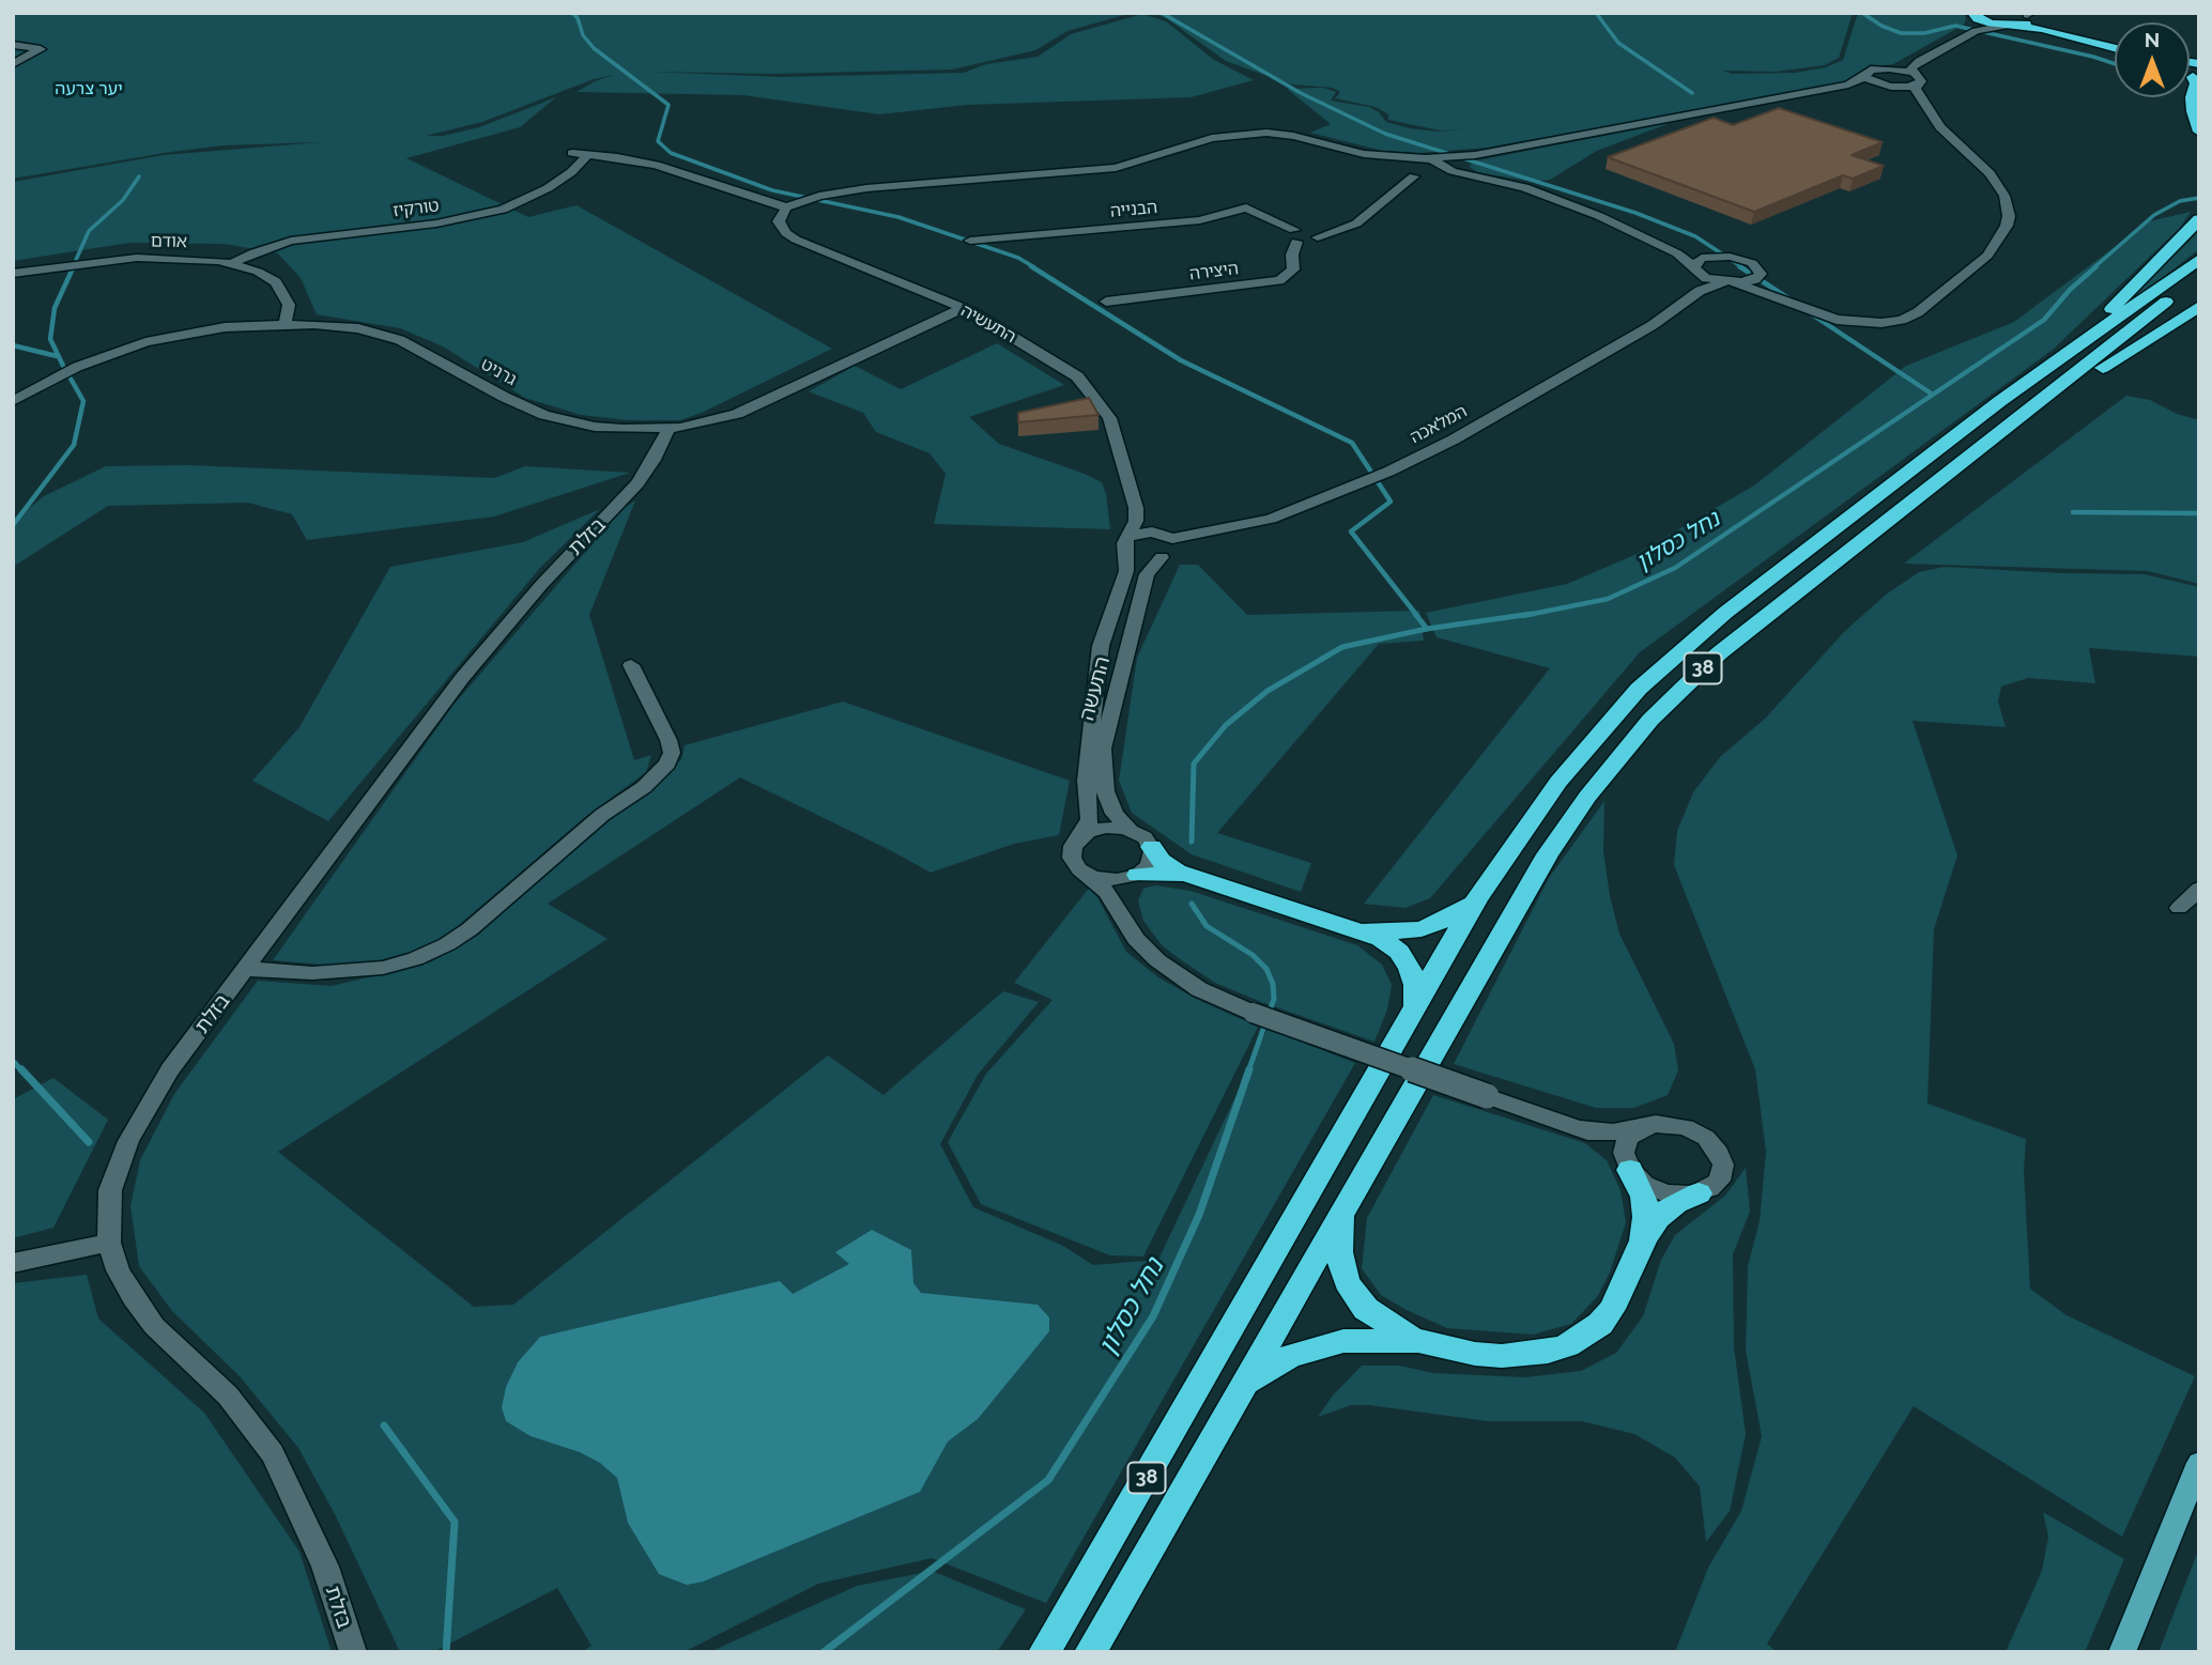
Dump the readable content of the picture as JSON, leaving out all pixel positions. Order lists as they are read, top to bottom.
{
  "streets": {
    "highway": ["38"],
    "street": [
      "טורקיז",
      "הבנייה",
      "אודם",
      "היצירה",
      "התעשיה",
      "גרניט",
      "המלאכה",
      "בזלת",
      "התעשה"
    ]
  },
  "crossings": [
    ["טורקיז", "אודם"],
    ["הבנייה", "היצירה"],
    ["אודם", "גרניט"],
    ["התעשיה", "גרניט"],
    ["התעשיה", "המלאכה"],
    ["התעשיה", "התעשה"],
    ["גרניט", "בזלת"],
    ["המלאכה", "התעשה"]
  ],
  "water": ["נחל כסלון"],
  "parks": ["יער צרעה"],
  "north": "top"
}
